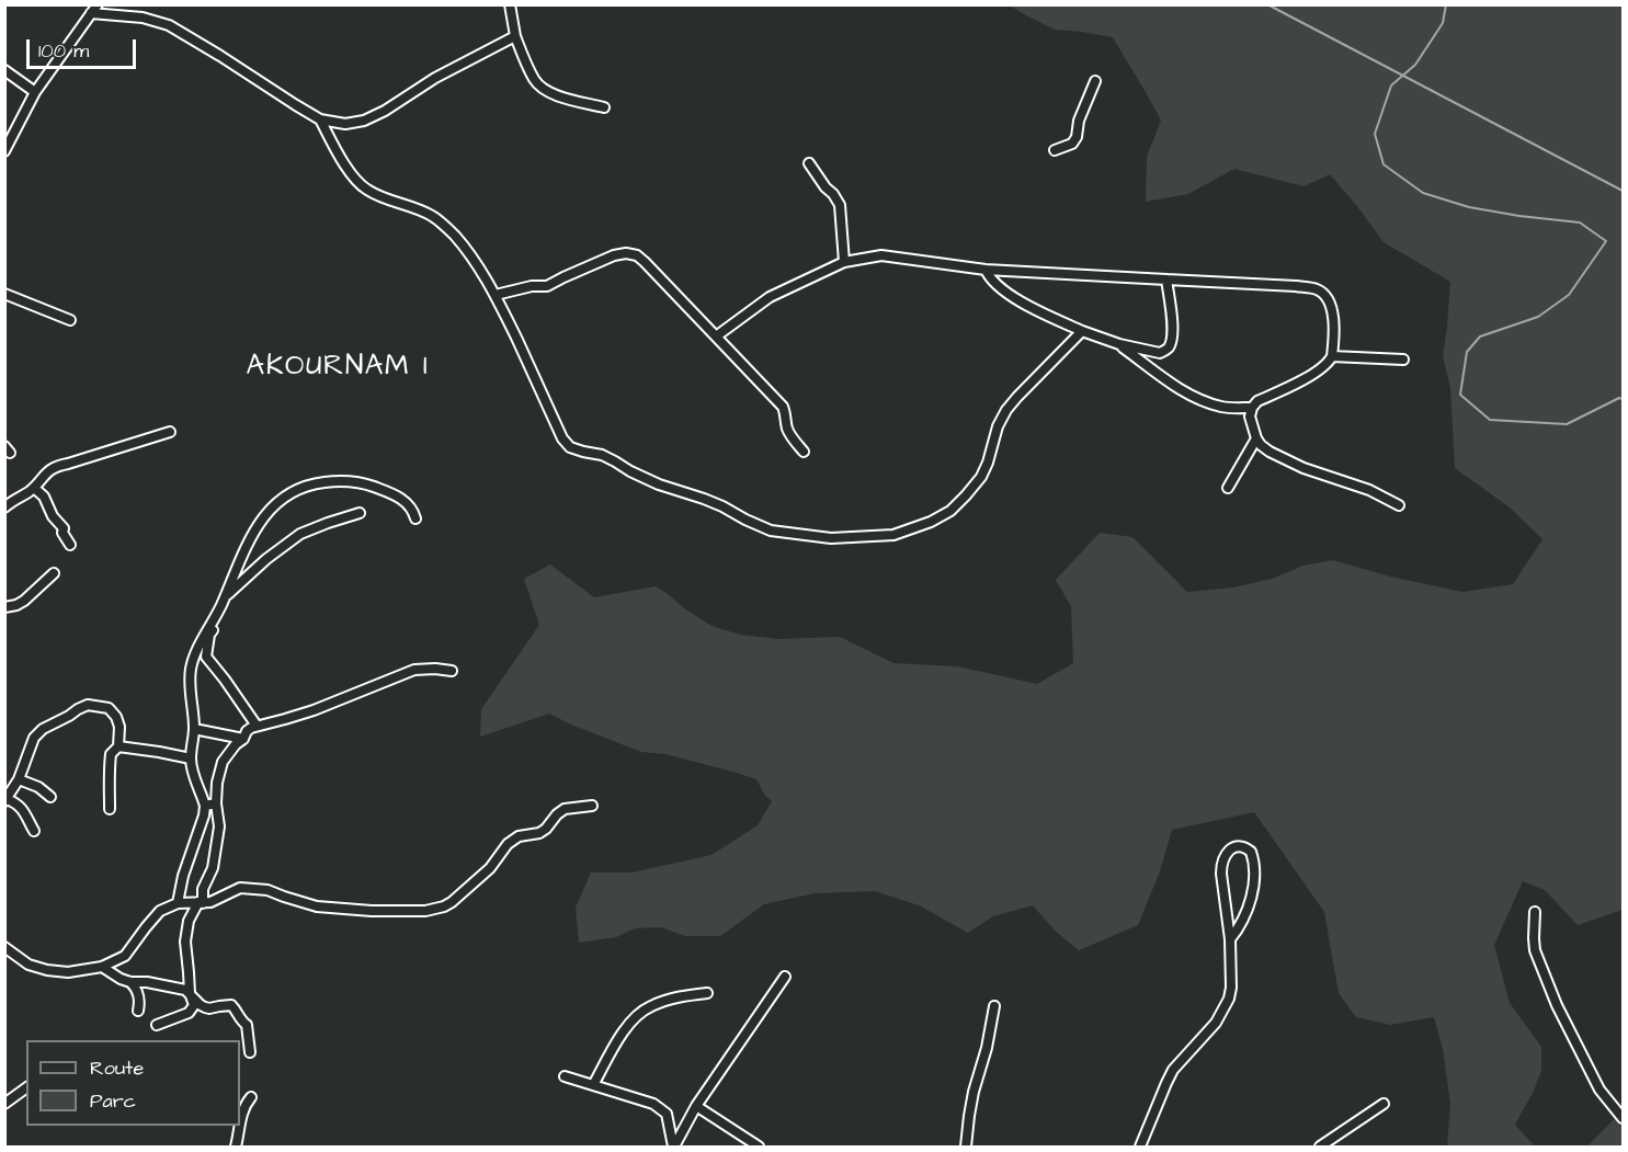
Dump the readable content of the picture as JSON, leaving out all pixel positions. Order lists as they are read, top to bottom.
{
  "districts": ["AKOURNAM I"],
  "legend": ["Route", "Parc"],
  "scale_bar": "100 m"
}
